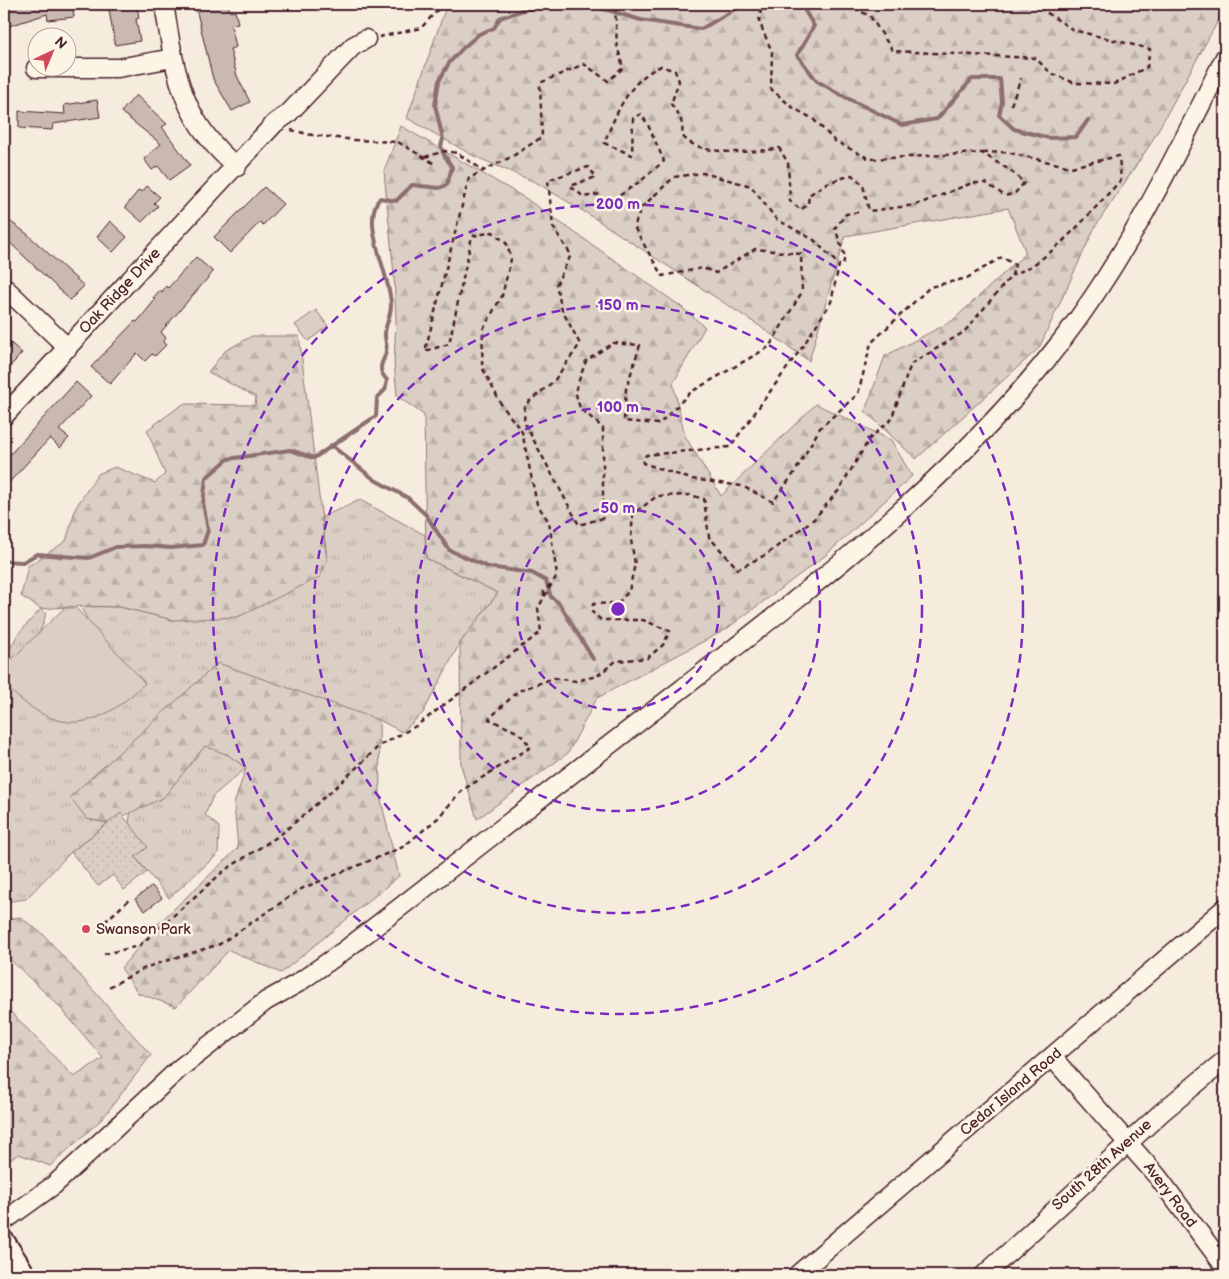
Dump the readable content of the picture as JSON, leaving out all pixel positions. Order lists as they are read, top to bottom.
{
  "streets": {
    "street": [
      "Oak Ridge Drive",
      "Cedar Island Road",
      "South 28th Avenue",
      "Avery Road"
    ]
  },
  "crossings": [
    ["Cedar Island Road", "Avery Road"],
    ["South 28th Avenue", "Avery Road"]
  ],
  "places": ["Swanson Park"],
  "north": "top right",
  "rings": [
    "200 m",
    "150 m",
    "100 m",
    "50 m"
  ]
}
